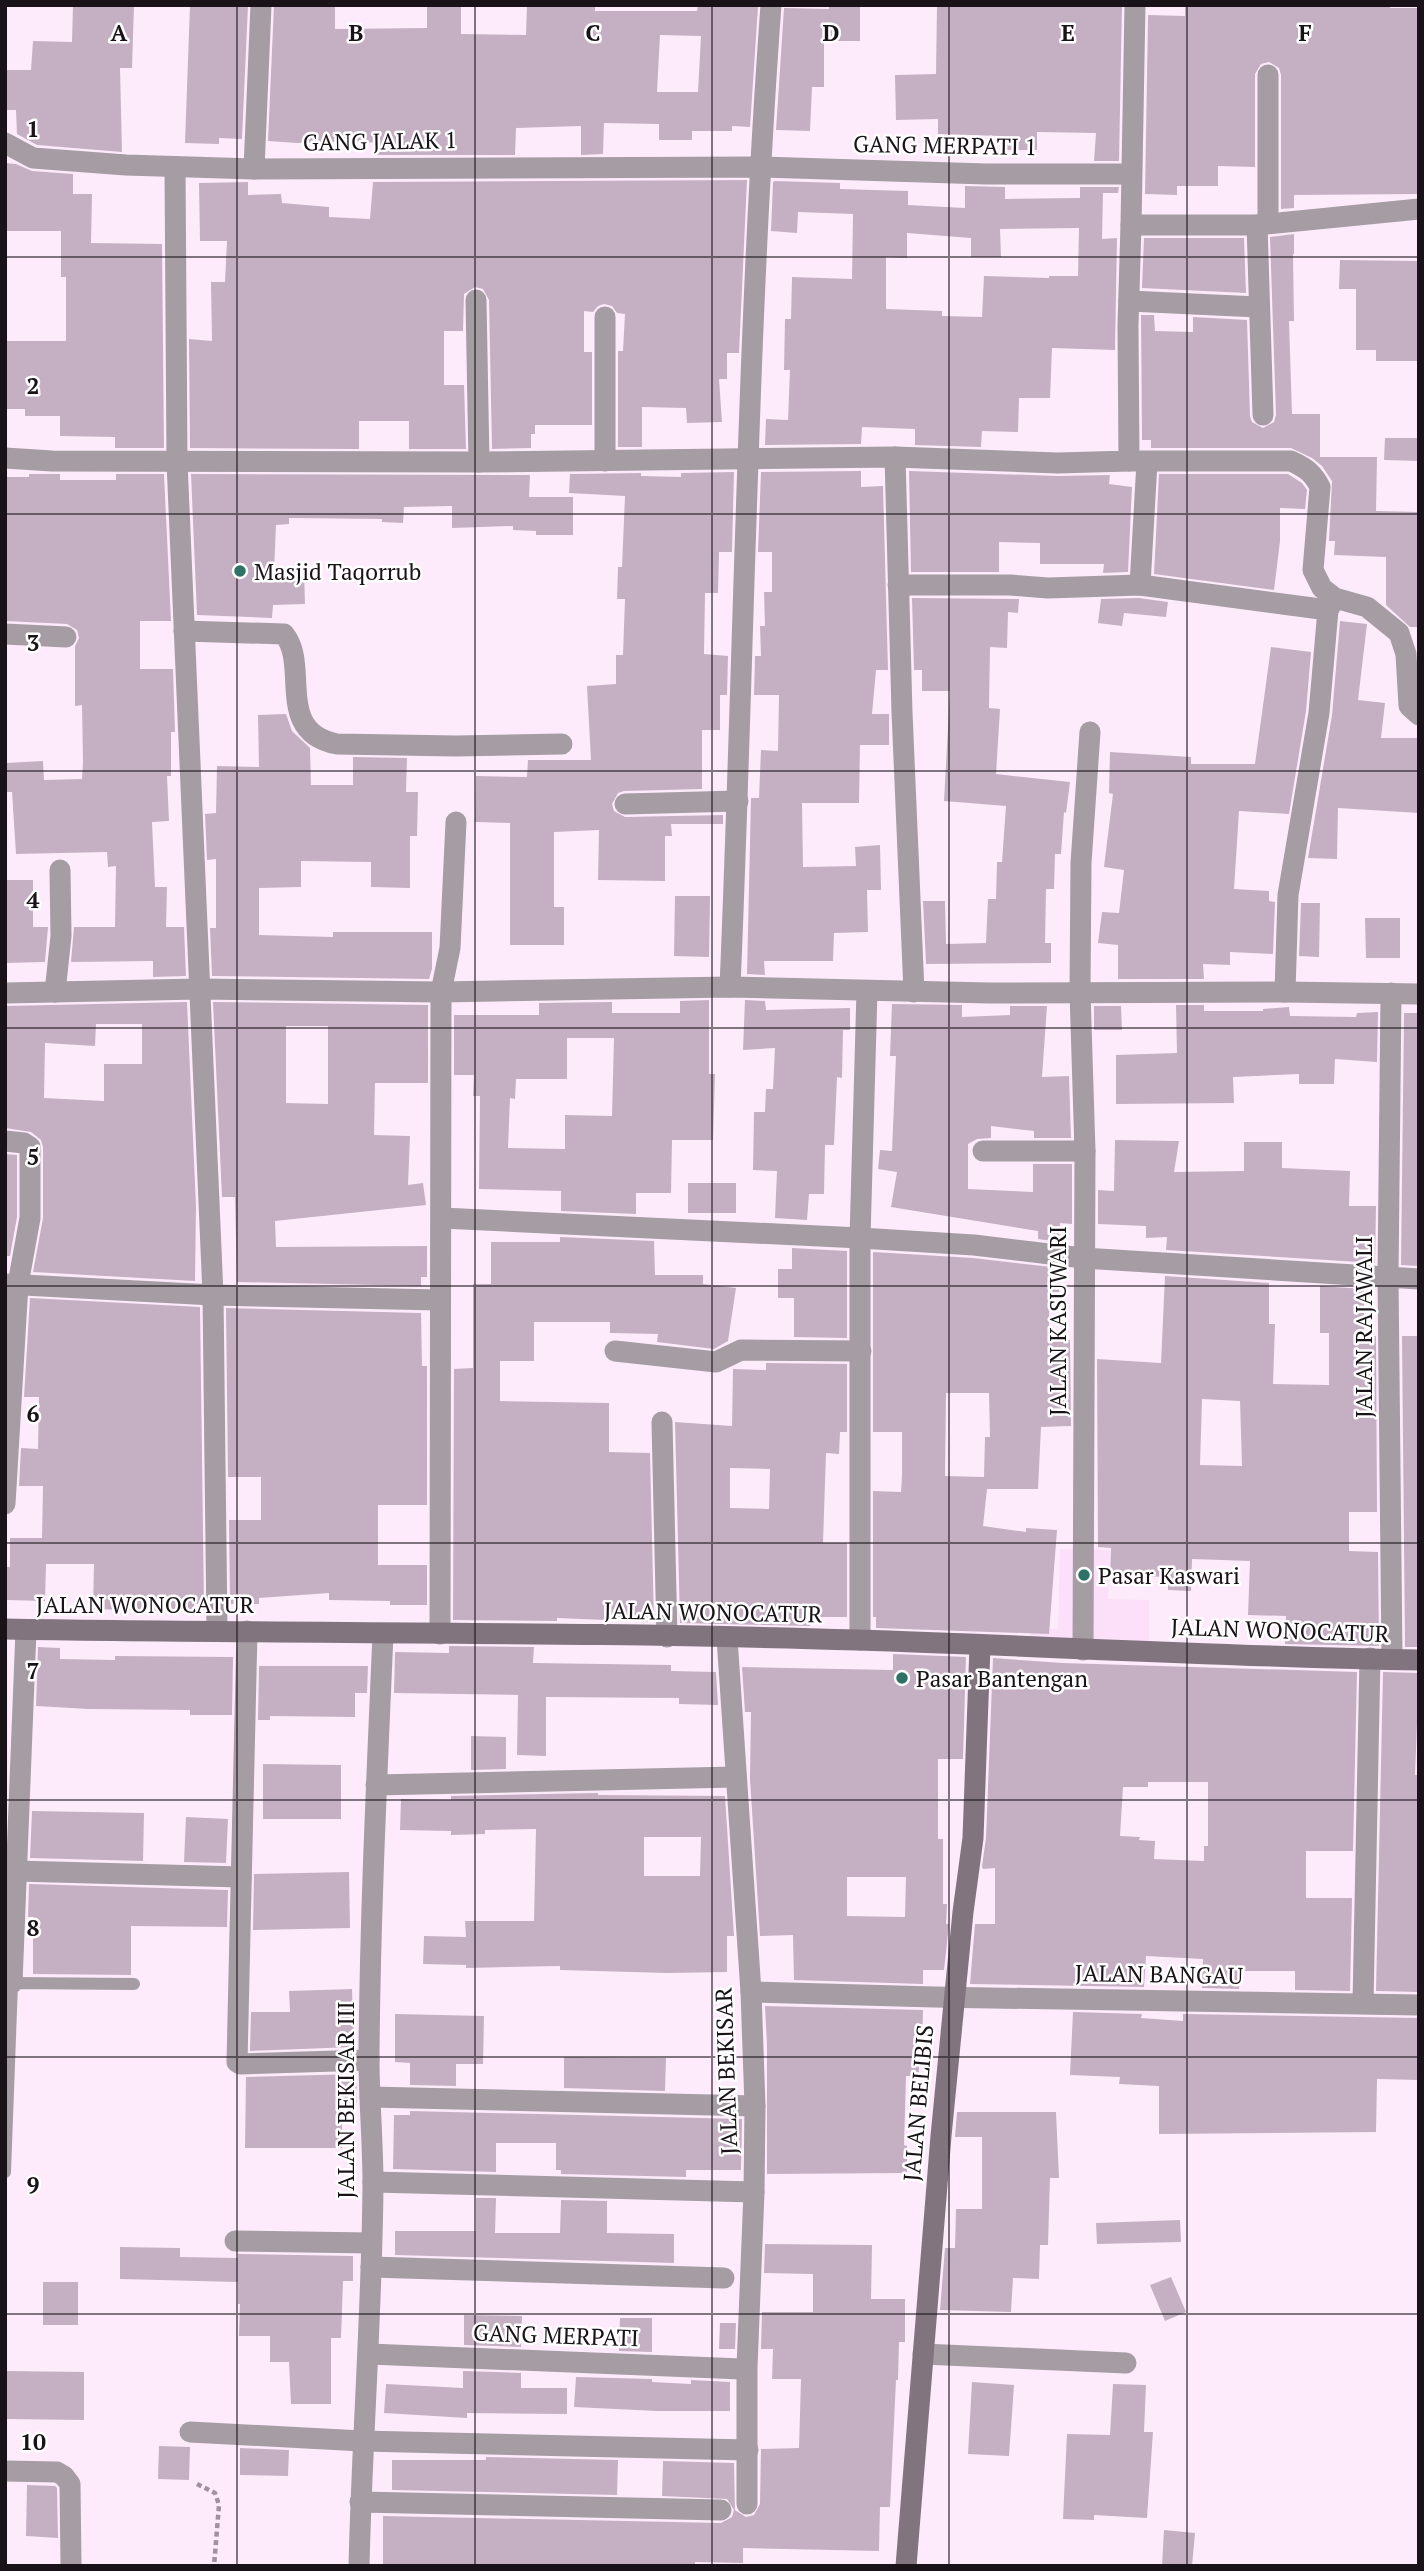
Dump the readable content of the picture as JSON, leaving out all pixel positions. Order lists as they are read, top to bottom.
{
  "streets": {
    "street": [
      "GANG JALAK 1",
      "GANG MERPATI 1",
      "JALAN KASUWARI",
      "JALAN RAJAWALI",
      "JALAN WONOCATUR",
      "JALAN BANGAU",
      "JALAN BEKISAR",
      "JALAN BEKISAR III",
      "JALAN BELIBIS",
      "GANG MERPATI"
    ]
  },
  "crossings": [
    ["GANG JALAK 1", "GANG MERPATI 1"],
    ["JALAN KASUWARI", "JALAN WONOCATUR"],
    ["JALAN RAJAWALI", "JALAN WONOCATUR"],
    ["JALAN WONOCATUR", "JALAN BEKISAR"],
    ["JALAN WONOCATUR", "JALAN BEKISAR III"],
    ["JALAN WONOCATUR", "JALAN BELIBIS"],
    ["JALAN BANGAU", "JALAN BEKISAR"],
    ["JALAN BANGAU", "JALAN BELIBIS"],
    ["JALAN BEKISAR III", "GANG MERPATI"]
  ],
  "places": ["Masjid Taqorrub", "Pasar Kaswari", "Pasar Bantengan"],
  "grid": {
    "columns": [
      "A",
      "B",
      "C",
      "D",
      "E",
      "F"
    ],
    "rows": [
      "1",
      "2",
      "3",
      "4",
      "5",
      "6",
      "7",
      "8",
      "9",
      "10"
    ]
  }
}
